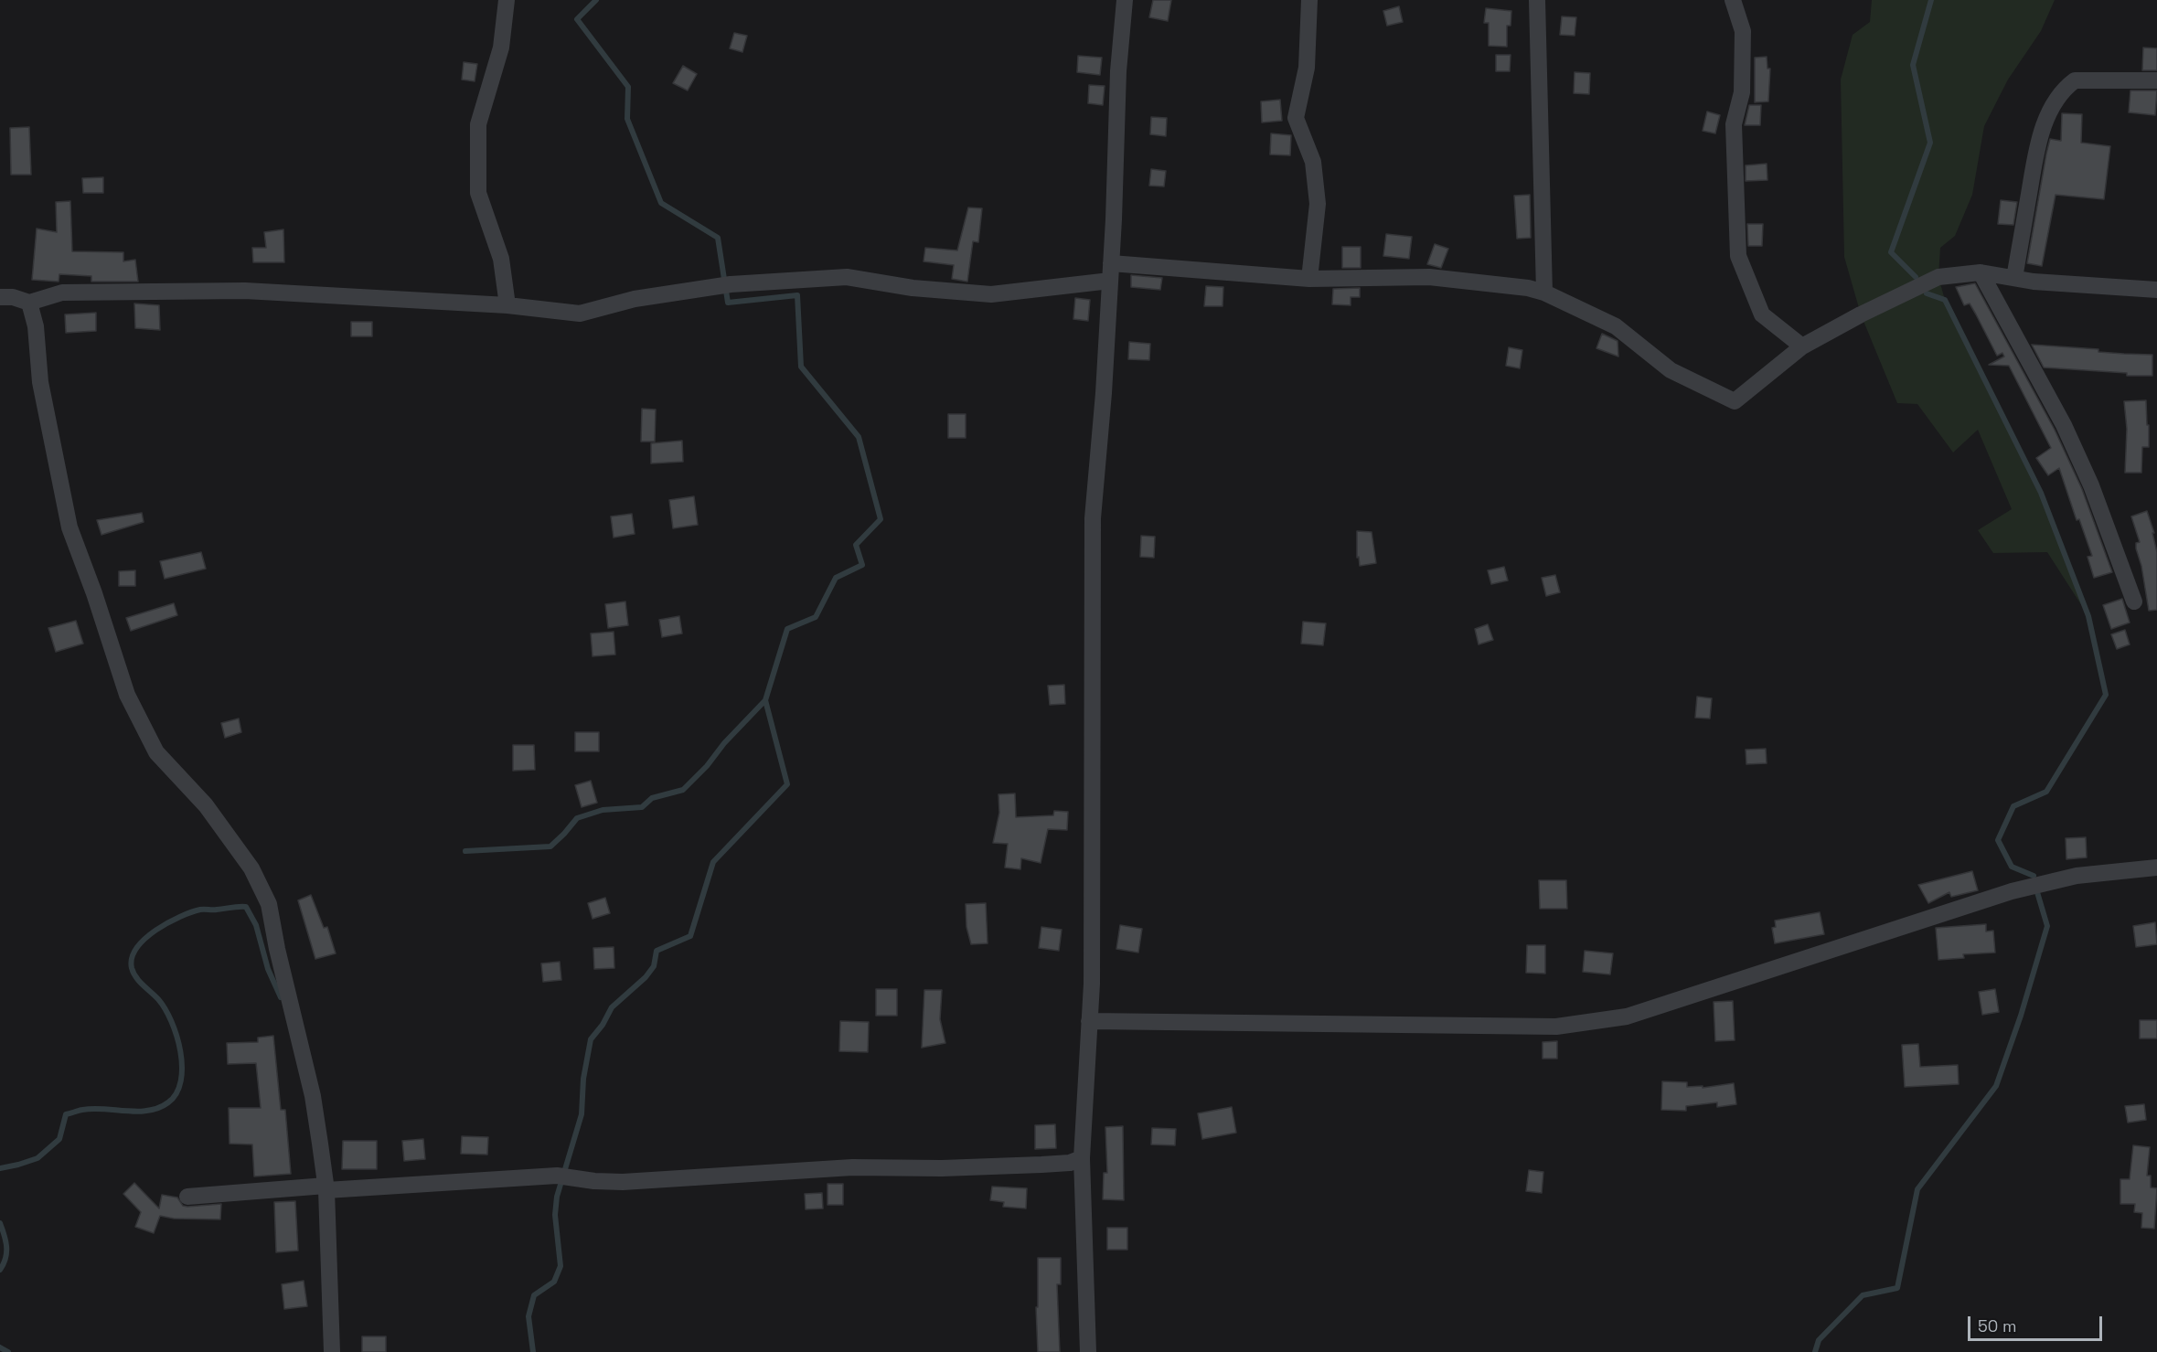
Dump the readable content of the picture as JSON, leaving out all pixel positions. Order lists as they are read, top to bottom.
{
  "scale_bar": "50 m"
}
